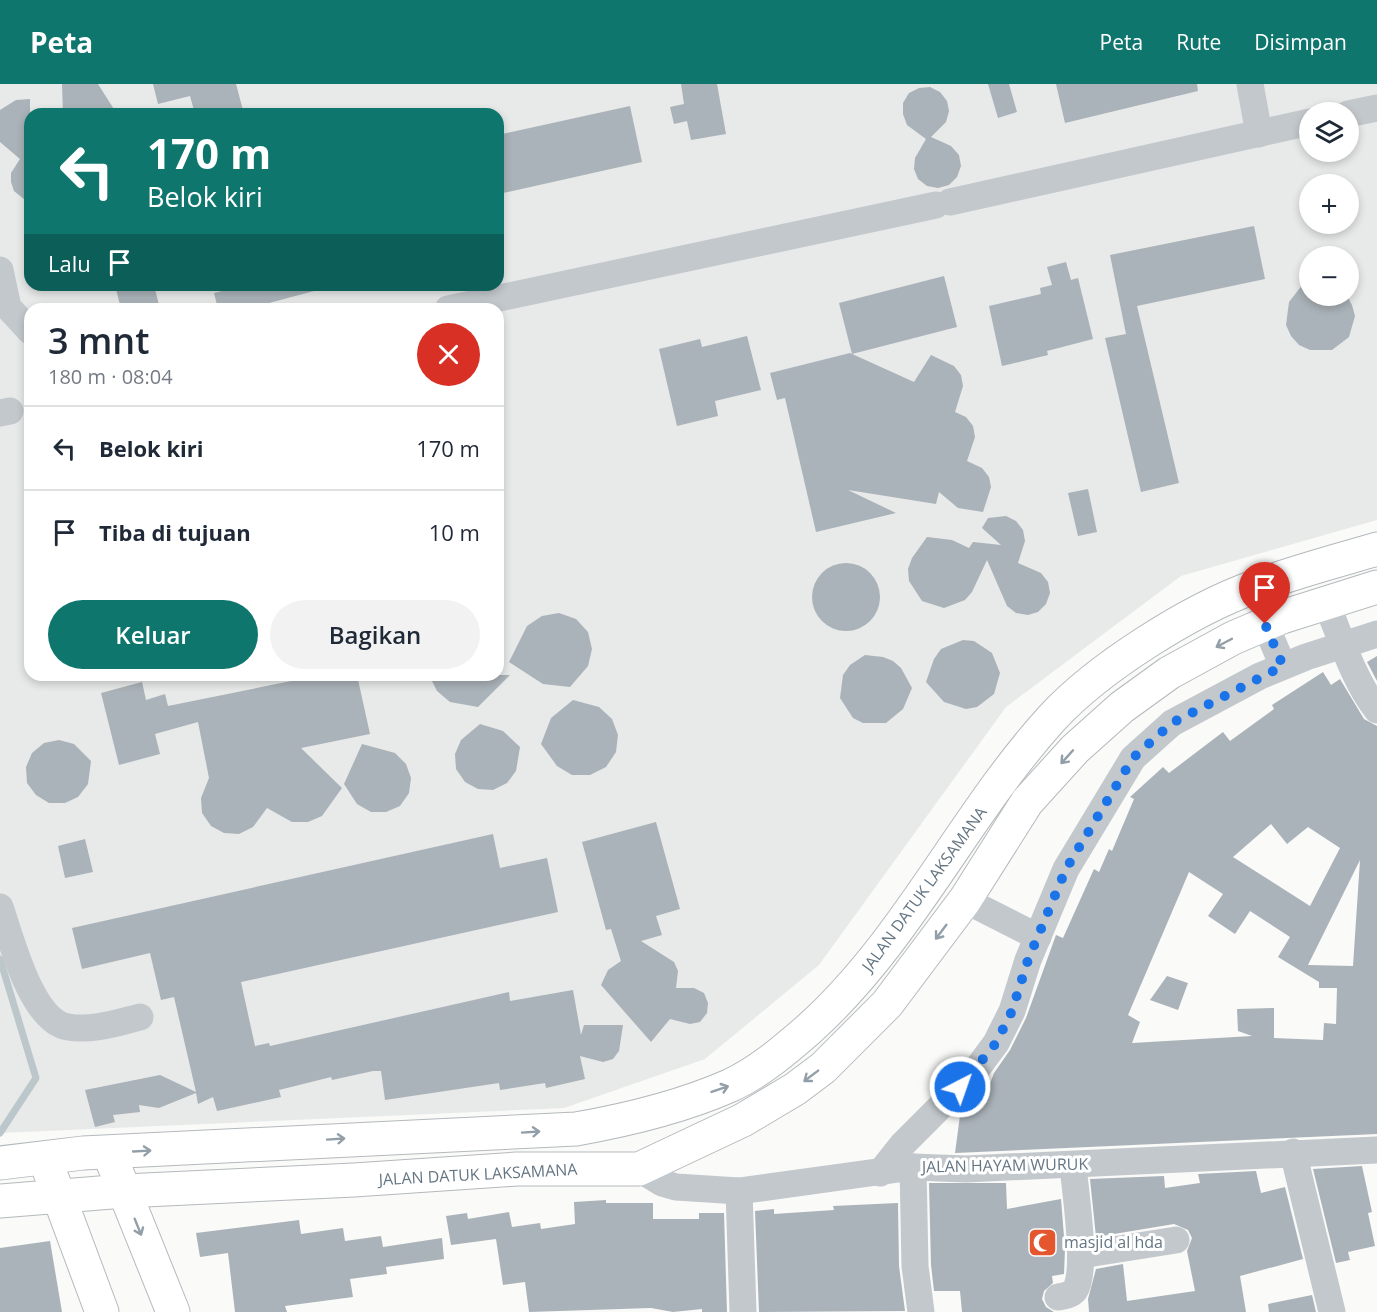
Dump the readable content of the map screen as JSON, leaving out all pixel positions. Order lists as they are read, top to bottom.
{
  "streets": {
    "main road": ["JALAN DATUK LAKSAMANA"],
    "street": ["JALAN HAYAM WURUK"]
  },
  "crossings": [
    ["JALAN DATUK LAKSAMANA", "JALAN HAYAM WURUK"]
  ],
  "places": {
    "mosque": ["masjid al hda"]
  },
  "page": {
    "header": "Peta",
    "nav": ["Peta", "Rute", "Disimpan"],
    "map_buttons": ["+", "−"],
    "turn": ["170 m", "Belok kiri"],
    "then": "Lalu",
    "heading": ["3 mnt", "180 m · 08:04"],
    "list": [
      {
        "name": "Belok kiri",
        "value": "170 m"
      },
      {
        "name": "Tiba di tujuan",
        "value": "10 m"
      }
    ],
    "buttons": ["Keluar", "Bagikan"]
  }
}
